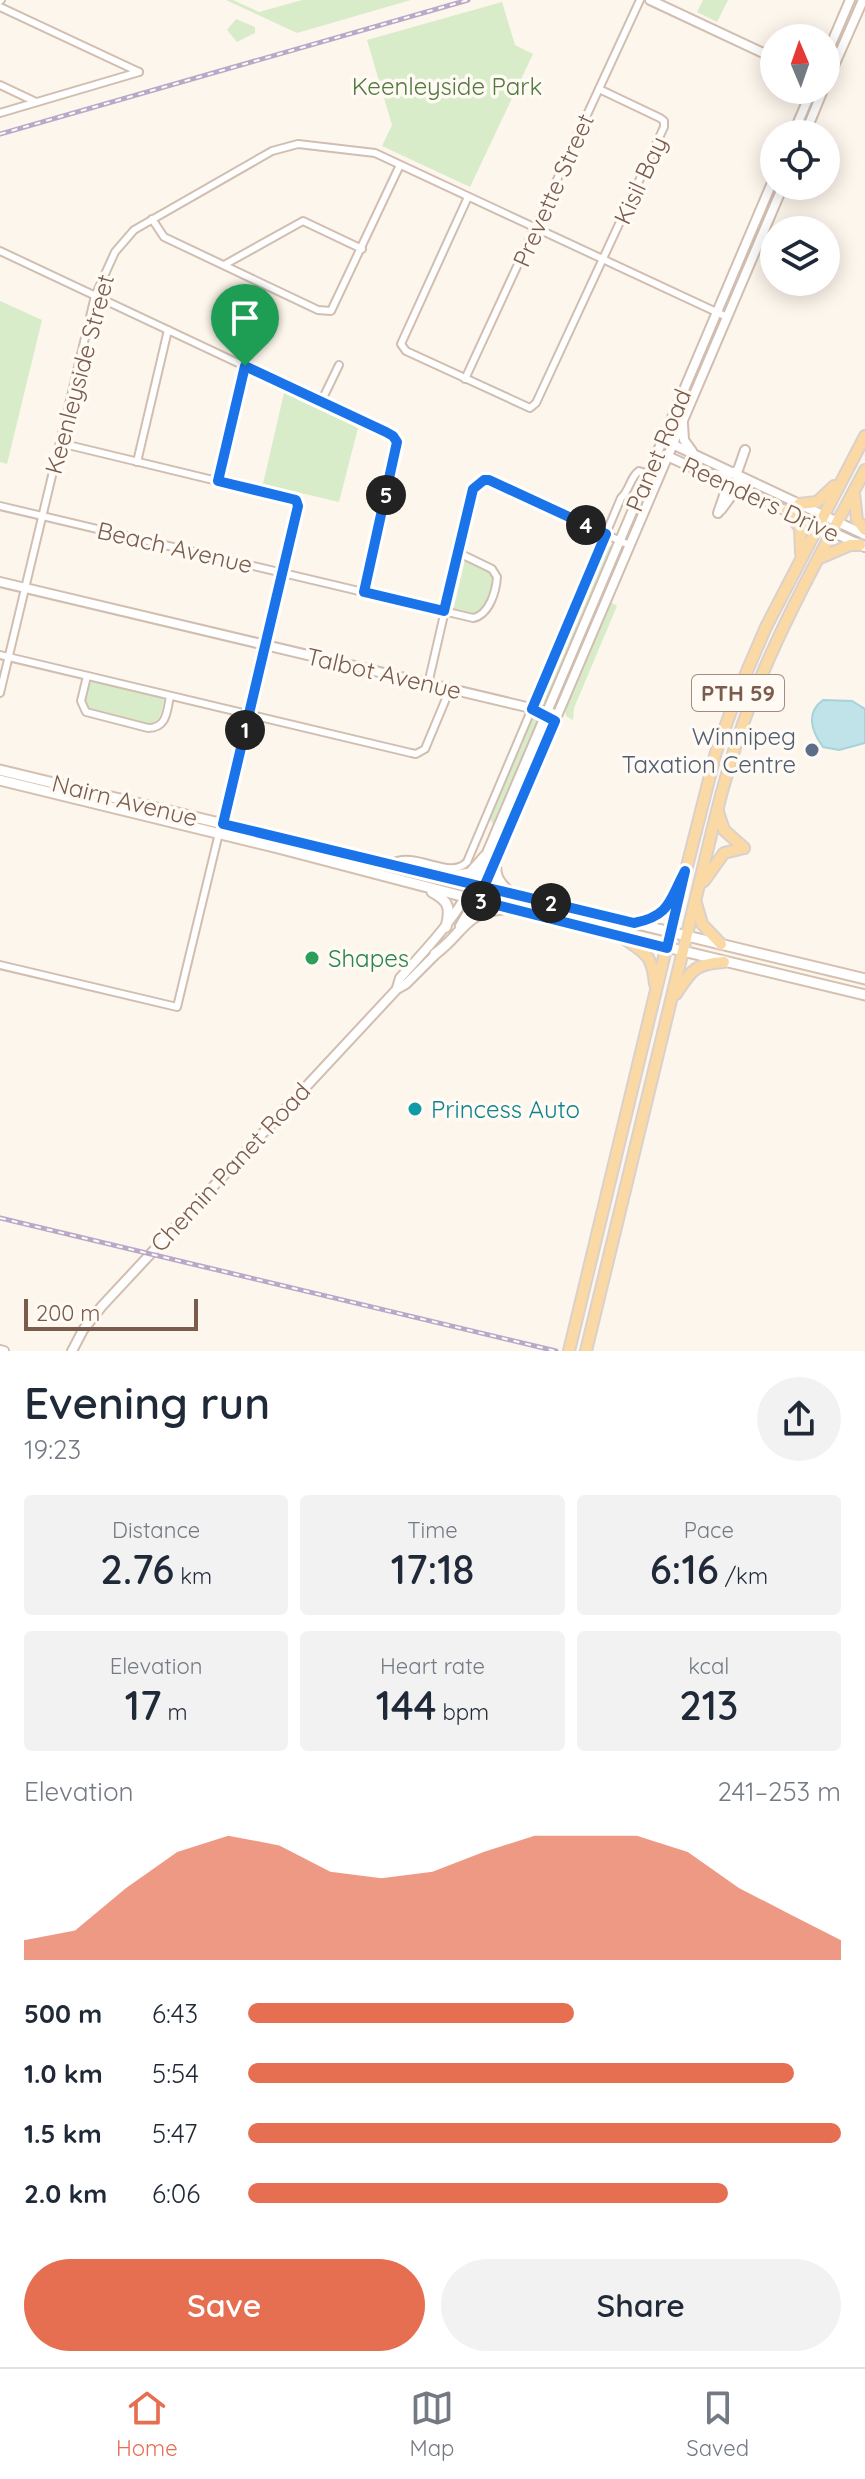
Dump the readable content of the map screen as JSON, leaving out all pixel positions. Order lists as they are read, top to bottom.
{
  "streets": {
    "main road": ["PTH 59", "Nairn Avenue"],
    "street": [
      "Kisil Bay",
      "Prevette Street",
      "Keenleyside Street",
      "Panet Road",
      "Reenders Drive",
      "Beach Avenue",
      "Talbot Avenue",
      "Chemin Panet Road"
    ]
  },
  "crossings": [
    ["Kisil Bay", "Prevette Street"],
    ["Kisil Bay", "Keenleyside Street"],
    ["Prevette Street", "Keenleyside Street"],
    ["Keenleyside Street", "Panet Road"],
    ["Keenleyside Street", "Beach Avenue"],
    ["Keenleyside Street", "Talbot Avenue"],
    ["Panet Road", "Reenders Drive"],
    ["Panet Road", "Talbot Avenue"],
    ["Panet Road", "Nairn Avenue"],
    ["Panet Road", "Chemin Panet Road"],
    ["Reenders Drive", "PTH 59"],
    ["PTH 59", "Nairn Avenue"],
    ["Nairn Avenue", "Chemin Panet Road"]
  ],
  "parks": ["Keenleyside Park"],
  "places": ["Winnipeg Taxation Centre", "Shapes", "Princess Auto"],
  "scale_bar": "200 m",
  "north": "top",
  "page": {
    "pins": [
      "5",
      "4",
      "1",
      "3",
      "2"
    ],
    "scale": "200 m",
    "heading": ["Evening run", "19:23"],
    "stats": [
      ["Distance", "2.76 km"],
      ["Time", "17:18"],
      ["Pace", "6:16 /km"],
      ["Elevation", "17 m"],
      ["Heart rate", "144 bpm"],
      ["kcal", "213"]
    ],
    "chart": ["Elevation", "241–253 m"],
    "list": [
      {
        "name": "500 m",
        "note": "6:43"
      },
      {
        "name": "1.0 km",
        "note": "5:54"
      },
      {
        "name": "1.5 km",
        "note": "5:47"
      },
      {
        "name": "2.0 km",
        "note": "6:06"
      }
    ],
    "buttons": ["Save", "Share"],
    "tabs": ["Home", "Map", "Saved"]
  }
}
